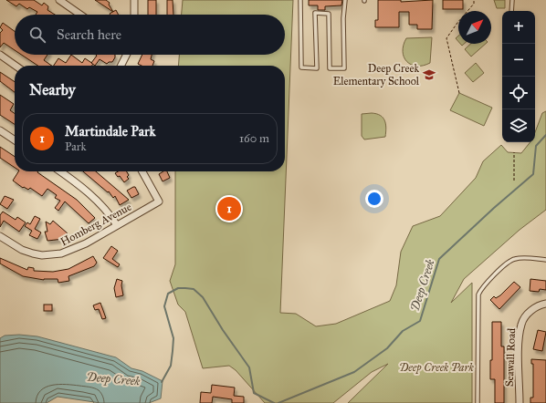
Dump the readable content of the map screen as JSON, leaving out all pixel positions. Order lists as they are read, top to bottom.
{
  "streets": {
    "street": ["Homberg Avenue", "Seawall Road"]
  },
  "water": ["Deep Creek"],
  "parks": ["Deep Creek Park"],
  "places": {
    "school or university": ["Deep Creek Elementary School"]
  },
  "north": "top right",
  "page": {
    "map_buttons": ["+", "−"],
    "search": "Search here",
    "heading": "Nearby",
    "list": [
      {
        "mark": "1",
        "name": "Martindale Park",
        "note": "Park",
        "value": "160 m"
      }
    ],
    "pins": "1"
  }
}
